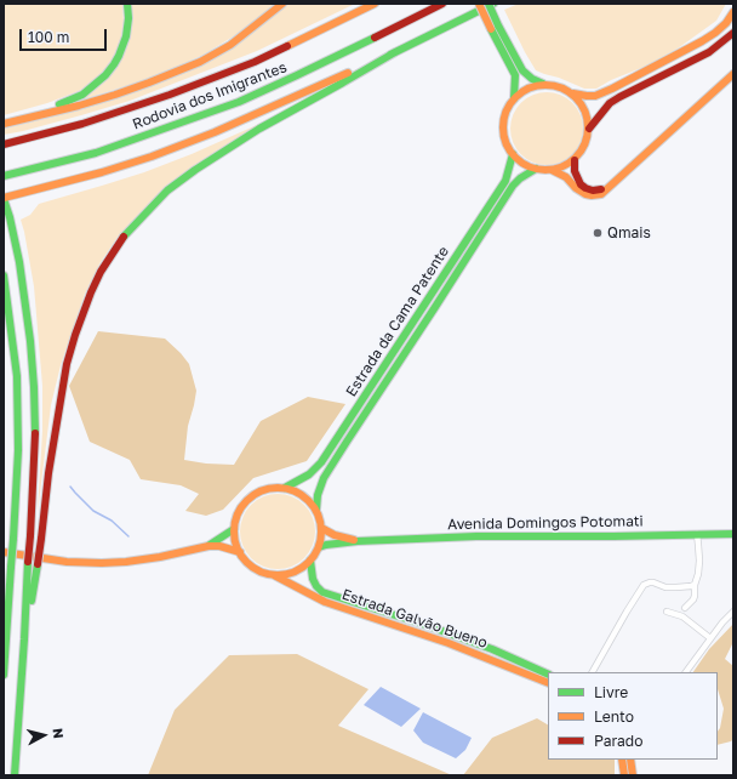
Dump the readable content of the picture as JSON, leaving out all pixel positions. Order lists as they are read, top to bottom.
{
  "streets": {
    "main road": [
      "Rodovia dos Imigrantes",
      "Estrada da Cama Patente",
      "Avenida Domingos Potomati",
      "Estrada Galvão Bueno"
    ]
  },
  "crossings": [
    ["Estrada da Cama Patente", "Avenida Domingos Potomati"],
    ["Estrada da Cama Patente", "Estrada Galvão Bueno"],
    ["Avenida Domingos Potomati", "Estrada Galvão Bueno"]
  ],
  "places": ["Qmais"],
  "legend": ["Livre", "Lento", "Parado"],
  "scale_bar": "100 m",
  "north": "right"
}
